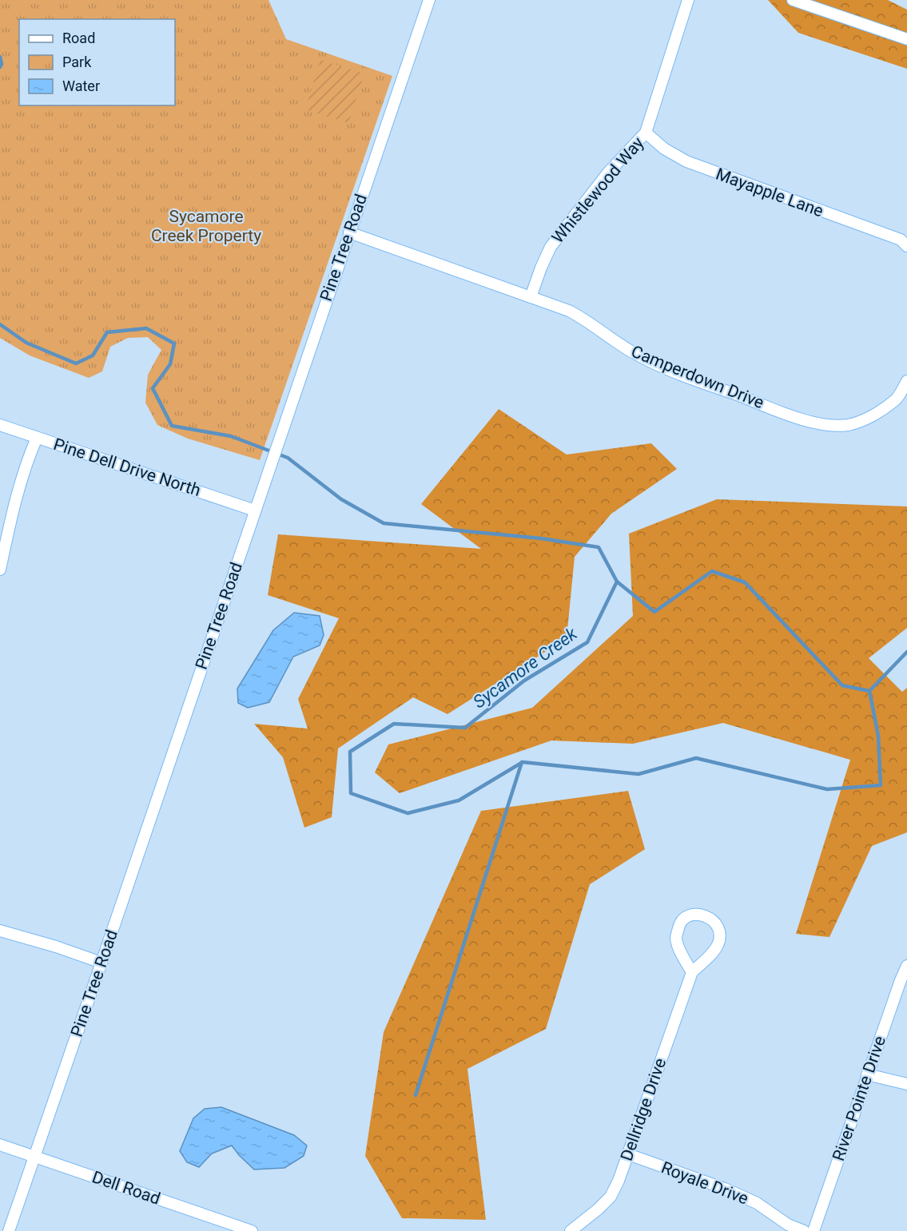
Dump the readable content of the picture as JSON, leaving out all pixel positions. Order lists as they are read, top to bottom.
{
  "streets": {
    "street": [
      "Whistlewood Way",
      "Mayapple Lane",
      "Pine Tree Road",
      "Camperdown Drive",
      "Pine Dell Drive North",
      "River Pointe Drive",
      "Dellridge Drive",
      "Royale Drive",
      "Dell Road"
    ]
  },
  "crossings": [
    ["Whistlewood Way", "Mayapple Lane"],
    ["Whistlewood Way", "Camperdown Drive"],
    ["Pine Tree Road", "Camperdown Drive"],
    ["Pine Tree Road", "Pine Dell Drive North"],
    ["Pine Tree Road", "Dell Road"],
    ["Dellridge Drive", "Royale Drive"]
  ],
  "water": ["Sycamore Creek"],
  "parks": ["Sycamore Creek Property"],
  "legend": ["Road", "Park", "Water"]
}
